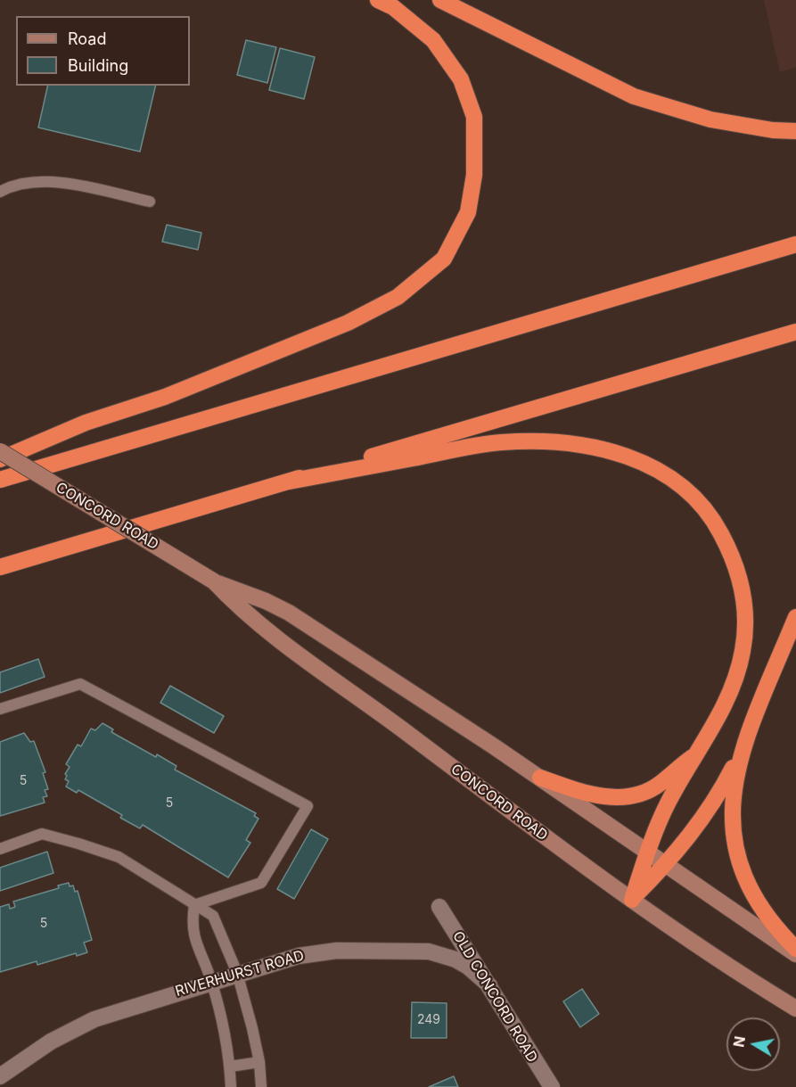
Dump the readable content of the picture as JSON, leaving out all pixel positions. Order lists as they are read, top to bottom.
{
  "streets": {
    "main road": ["CONCORD ROAD"],
    "street": ["RIVERHURST ROAD", "OLD CONCORD ROAD"]
  },
  "crossings": [
    ["RIVERHURST ROAD", "OLD CONCORD ROAD"]
  ],
  "house_numbers": [
    "5",
    "5",
    "5",
    "249"
  ],
  "legend": ["Road", "Building"],
  "north": "left"
}
